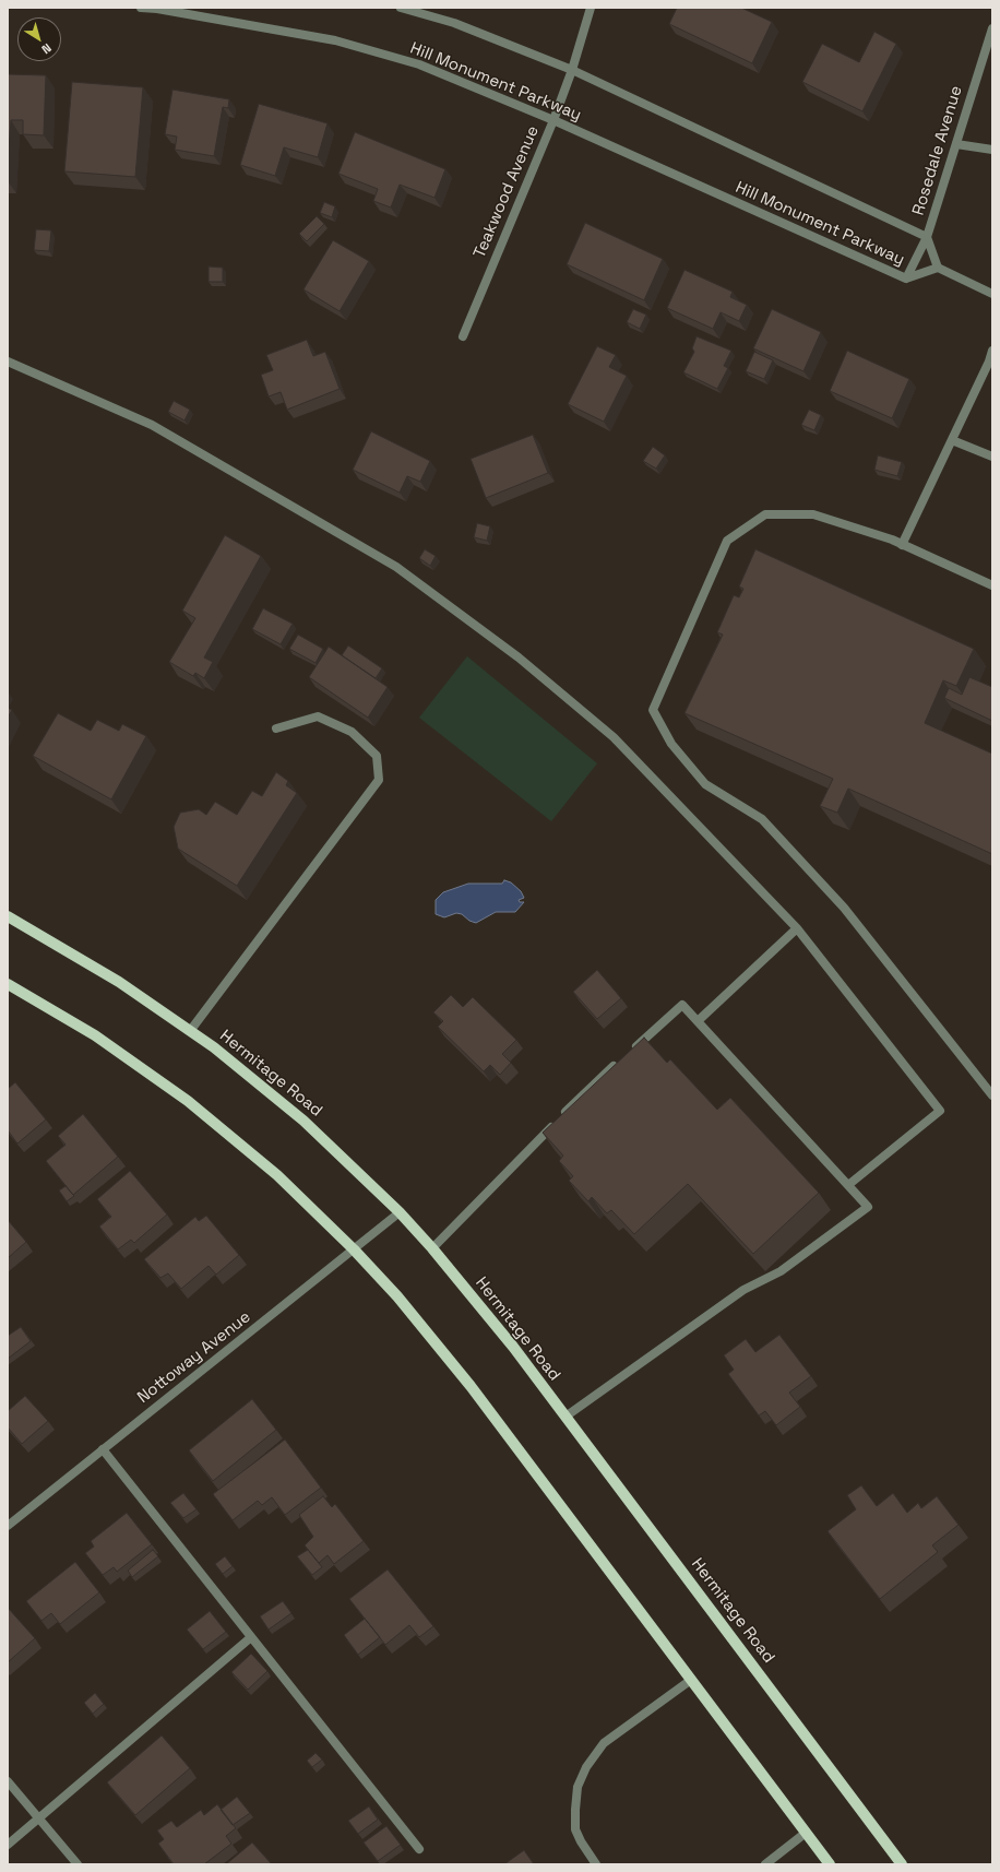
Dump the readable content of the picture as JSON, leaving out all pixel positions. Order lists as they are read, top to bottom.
{
  "streets": {
    "main road": ["Hermitage Road"],
    "street": [
      "Hill Monument Parkway",
      "Rosedale Avenue",
      "Teakwood Avenue",
      "Nottoway Avenue"
    ]
  },
  "crossings": [
    ["Hill Monument Parkway", "Rosedale Avenue"],
    ["Hill Monument Parkway", "Teakwood Avenue"],
    ["Hermitage Road", "Nottoway Avenue"]
  ],
  "north": "bottom right"
}
